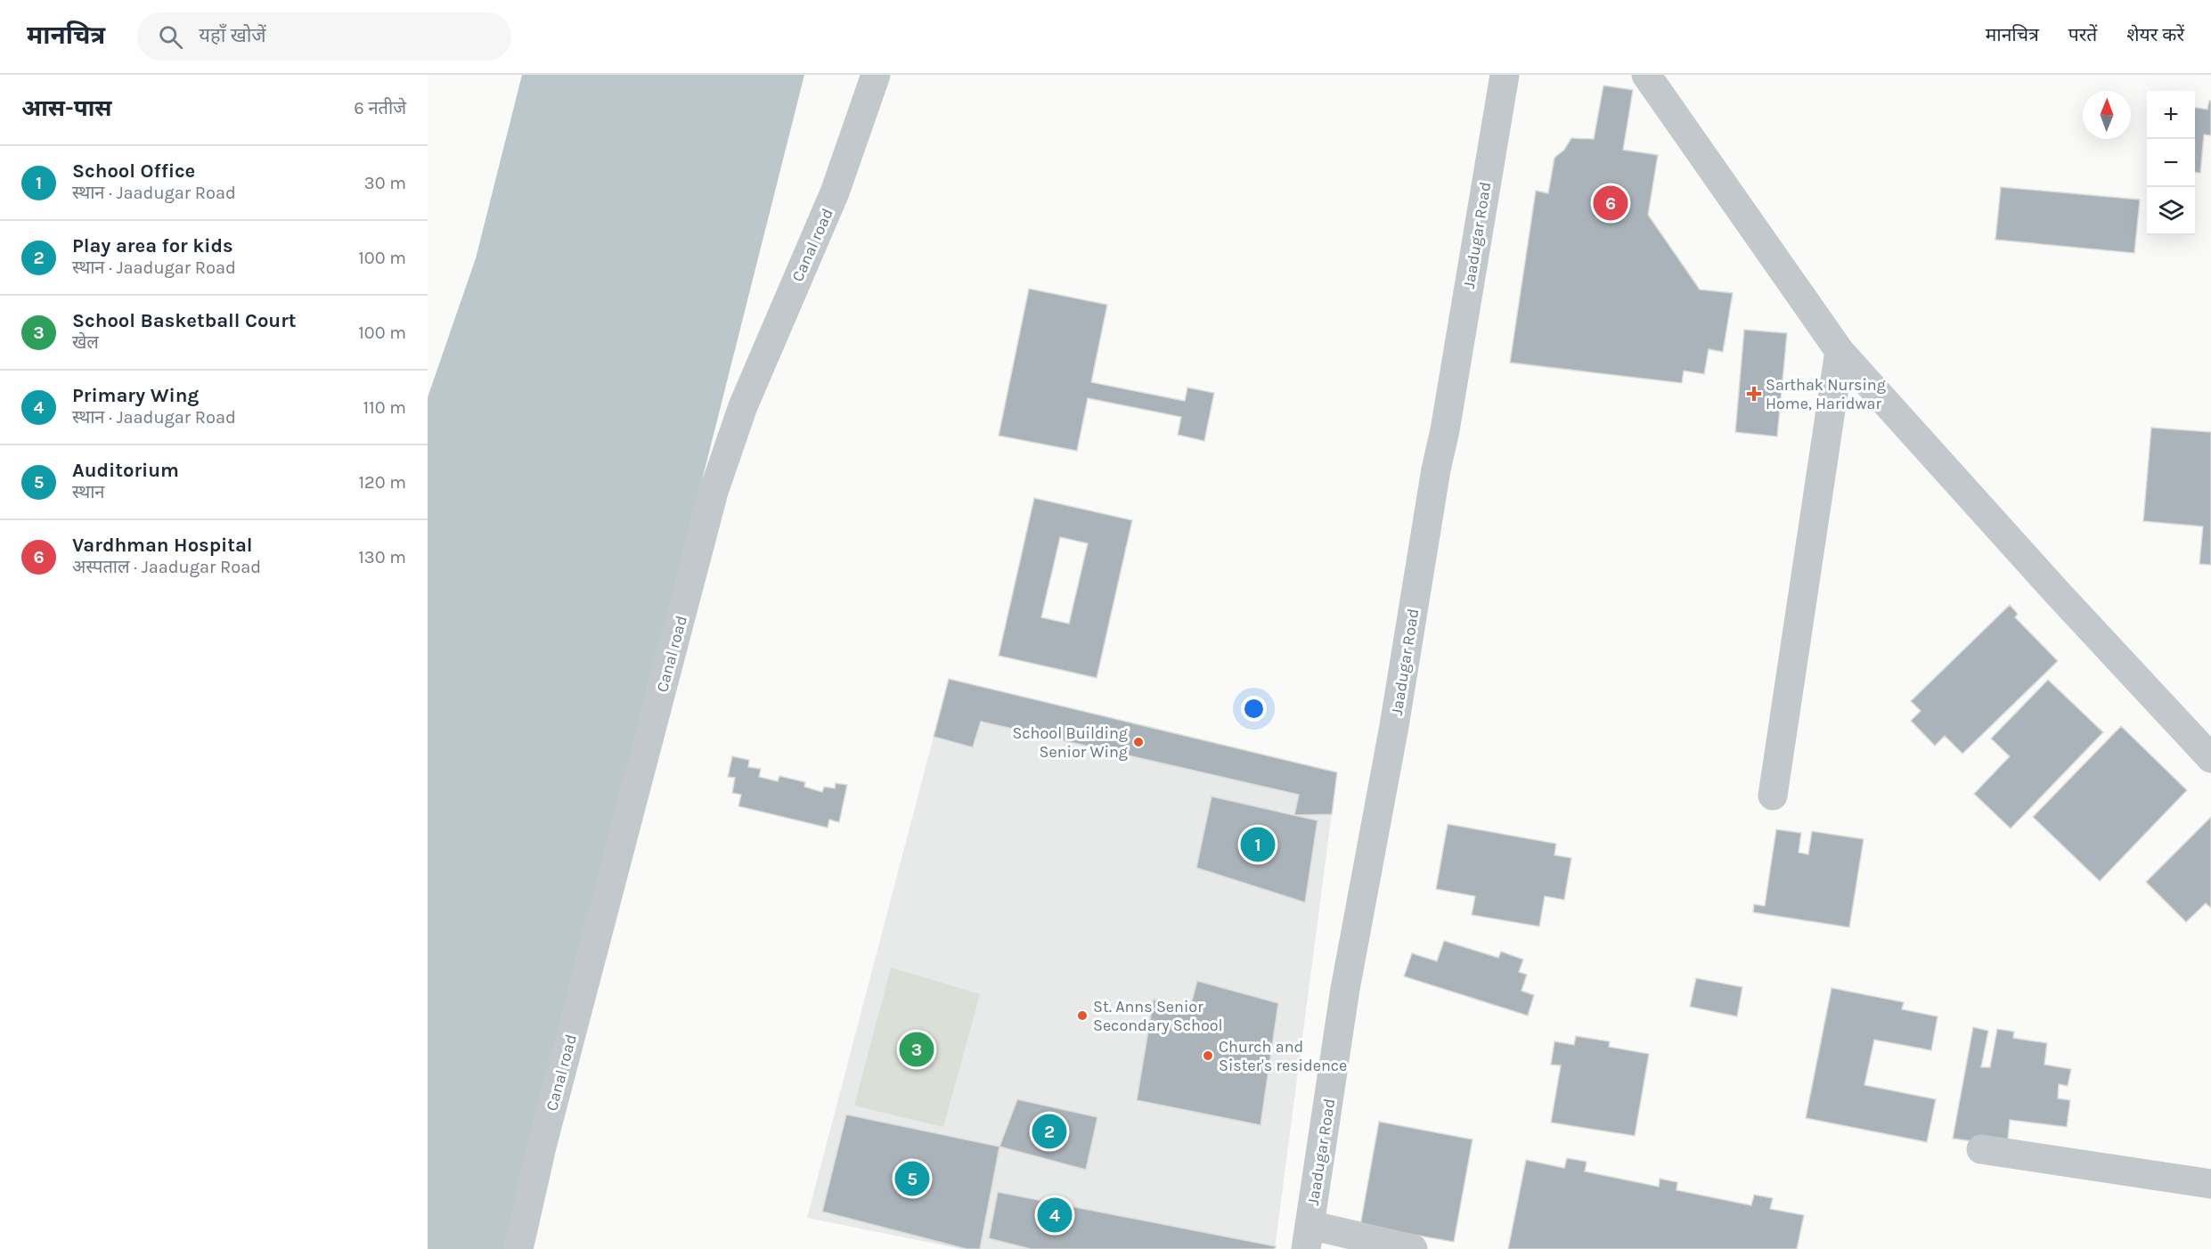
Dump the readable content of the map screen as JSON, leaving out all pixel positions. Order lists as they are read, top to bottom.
{
  "streets": {
    "street": ["Jaadugar Road", "Canal road"]
  },
  "places": {
    "health": ["Sarthak Nursing Home, Haridwar"],
    "other": ["School Building Senior Wing", "St. Anns Senior Secondary School", "Church and Sister's residence"]
  },
  "north": "top",
  "page": {
    "header": "मानचित्र",
    "search": "यहाँ खोजें",
    "nav": ["मानचित्र", "परतें", "शेयर करें"],
    "heading": ["आस-पास", "6 नतीजे"],
    "map_buttons": ["+", "−"],
    "list": [
      {
        "mark": "1",
        "name": "School Office",
        "note": "स्थान · Jaadugar Road",
        "value": "30 m"
      },
      {
        "mark": "2",
        "name": "Play area for kids",
        "note": "स्थान · Jaadugar Road",
        "value": "100 m"
      },
      {
        "mark": "3",
        "name": "School Basketball Court",
        "note": "खेल",
        "value": "100 m"
      },
      {
        "mark": "4",
        "name": "Primary Wing",
        "note": "स्थान · Jaadugar Road",
        "value": "110 m"
      },
      {
        "mark": "5",
        "name": "Auditorium",
        "note": "स्थान",
        "value": "120 m"
      },
      {
        "mark": "6",
        "name": "Vardhman Hospital",
        "note": "अस्पताल · Jaadugar Road",
        "value": "130 m"
      }
    ],
    "pins": [
      "6",
      "1",
      "3",
      "2",
      "5",
      "4"
    ]
  }
}
